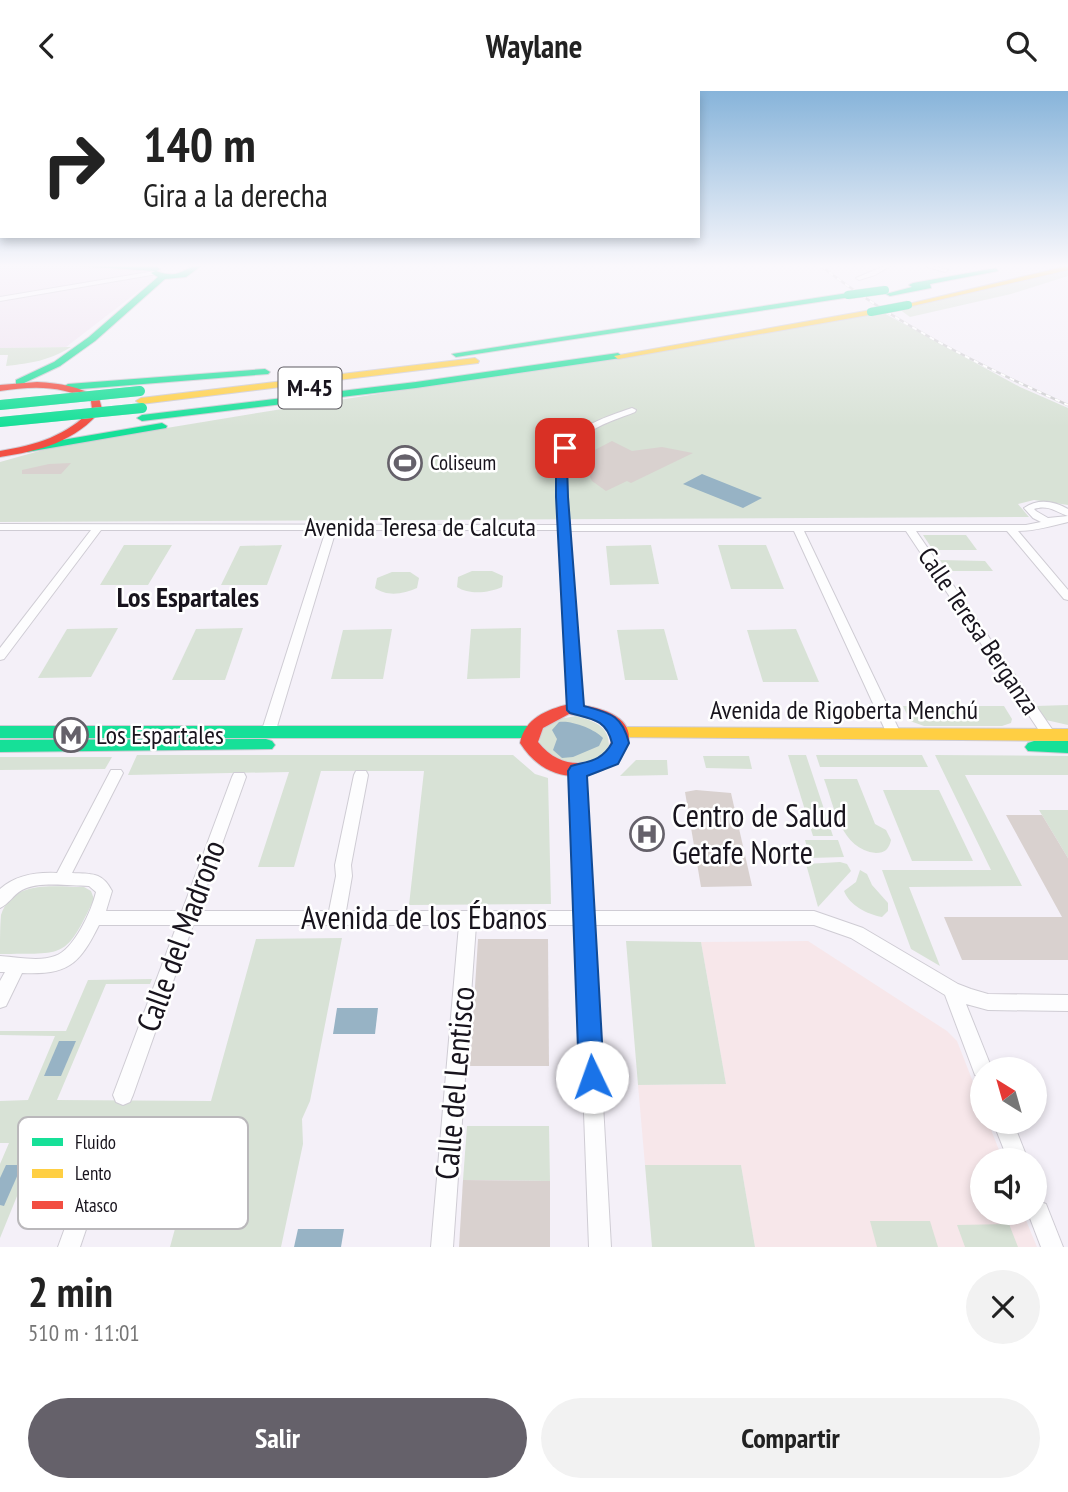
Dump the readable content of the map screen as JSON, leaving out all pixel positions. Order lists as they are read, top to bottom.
{
  "streets": {
    "main road": ["M-45", "Avenida de Rigoberta Menchú"],
    "street": [
      "Avenida Teresa de Calcuta",
      "Calle Teresa Berganza",
      "Avenida de los Ébanos",
      "Calle del Madroño",
      "Calle del Lentisco"
    ]
  },
  "crossings": [
    ["Avenida Teresa de Calcuta", "Calle Teresa Berganza"],
    ["Calle Teresa Berganza", "Avenida de Rigoberta Menchú"],
    ["Avenida de los Ébanos", "Calle del Madroño"],
    ["Avenida de los Ébanos", "Calle del Lentisco"]
  ],
  "districts": ["Los Espartales"],
  "places": {
    "sports": ["Coliseum"],
    "metro station": ["Los Espartales"],
    "hospital": ["Centro de Salud Getafe Norte"]
  },
  "legend": ["Fluido", "Lento", "Atasco"],
  "north": "top left",
  "page": {
    "header": "Waylane",
    "turn": ["140 m", "Gira a la derecha"],
    "heading": ["2 min", "510 m · 11:01"],
    "buttons": ["Salir", "Compartir"]
  }
}
